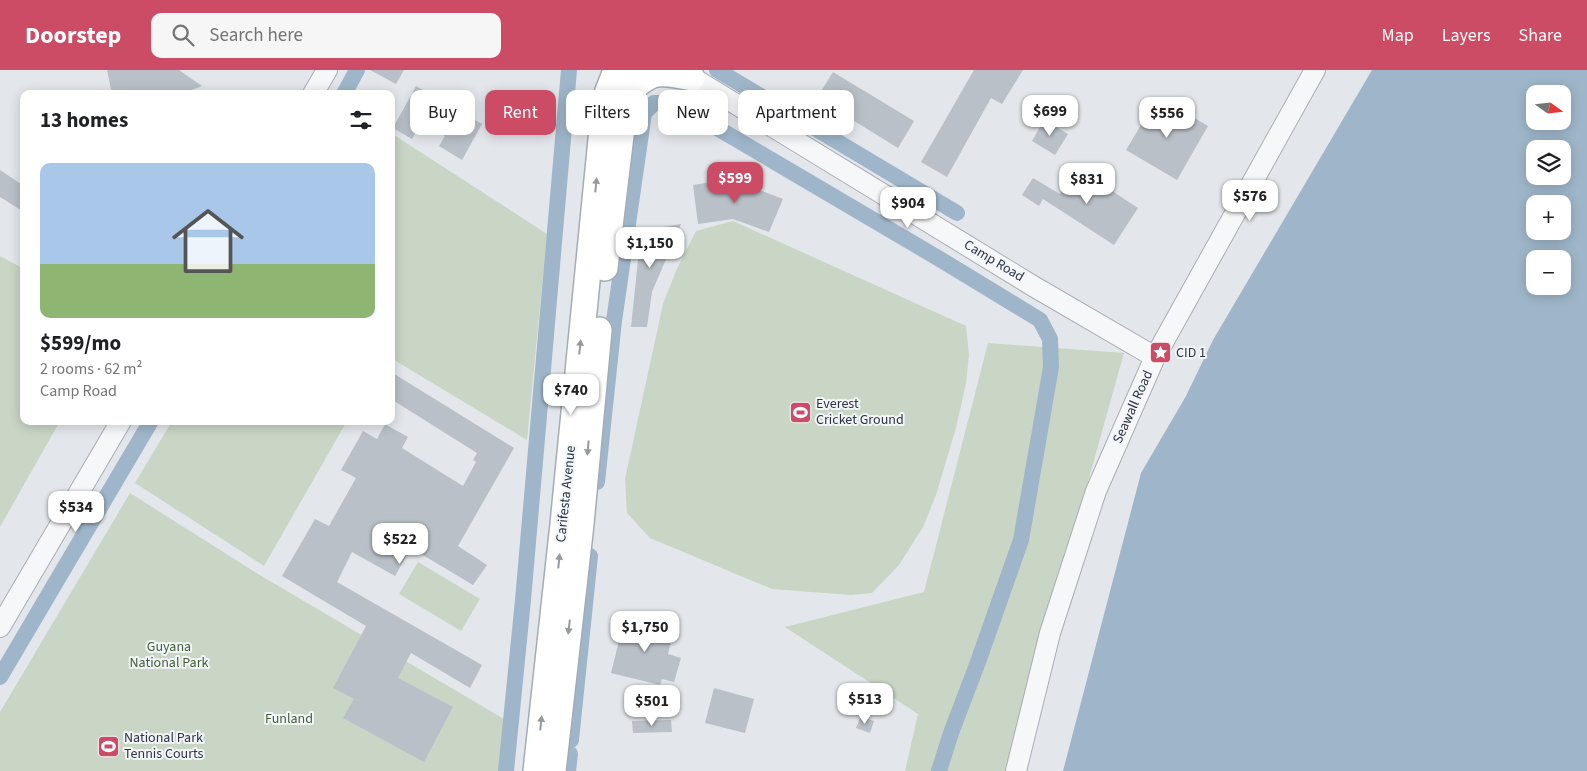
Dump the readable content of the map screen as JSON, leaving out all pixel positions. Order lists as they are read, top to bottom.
{
  "streets": {
    "main road": ["Carifesta Avenue"],
    "street": ["Camp Road", "Seawall Road"]
  },
  "crossings": [
    ["Camp Road", "Seawall Road"]
  ],
  "parks": ["Guyana National Park", "Funland"],
  "places": {
    "place": ["CID 1"],
    "sports": ["Everest Cricket Ground", "National Park Tennis Courts"]
  },
  "north": "right",
  "page": {
    "header": "Doorstep",
    "search": "Search here",
    "nav": ["Map", "Layers", "Share"],
    "map_buttons": ["+", "−"],
    "chip": [
      "Buy",
      "Rent",
      "Filters",
      "New",
      "Apartment"
    ],
    "heading": "13 homes",
    "price": [
      "$699",
      "$556",
      "$599",
      "$831",
      "$576",
      "$904",
      "$1,150",
      "$740",
      "$534",
      "$522",
      "$1,750",
      "$513",
      "$501"
    ],
    "list": [
      {
        "name": "$599/mo",
        "note": "2 rooms · 62 m² · Camp Road"
      }
    ]
  }
}
